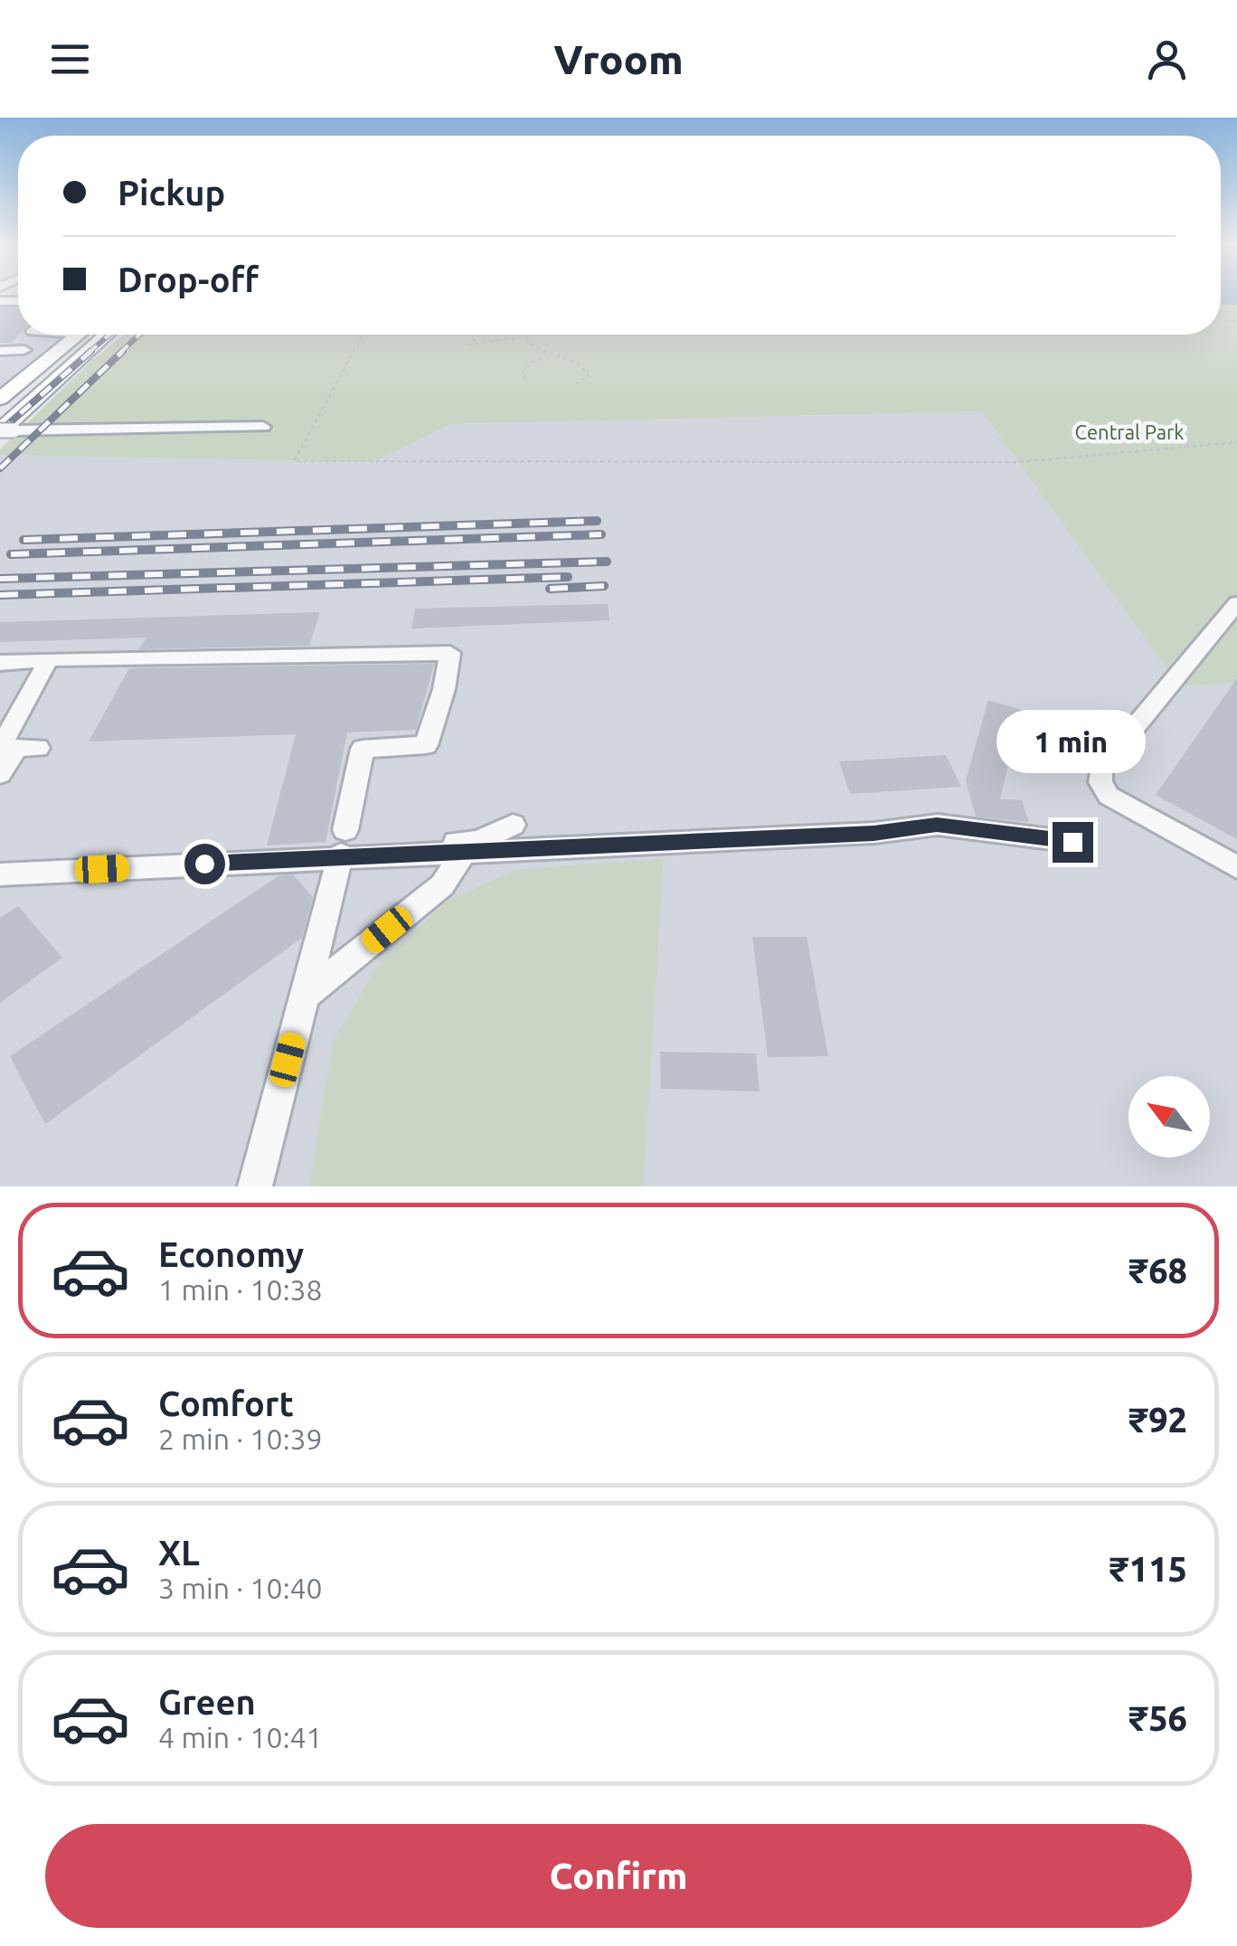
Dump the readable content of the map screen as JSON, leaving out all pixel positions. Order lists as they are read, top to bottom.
{
  "parks": ["Central Park"],
  "north": "top left",
  "page": {
    "header": "Vroom",
    "banner": ["Pickup", "Drop-off"],
    "bubble": "1 min",
    "list": [
      {
        "name": "Economy",
        "note": "1 min · 10:38",
        "value": "₹68"
      },
      {
        "name": "Comfort",
        "note": "2 min · 10:39",
        "value": "₹92"
      },
      {
        "name": "XL",
        "note": "3 min · 10:40",
        "value": "₹115"
      },
      {
        "name": "Green",
        "note": "4 min · 10:41",
        "value": "₹56"
      }
    ],
    "buttons": "Confirm"
  }
}
